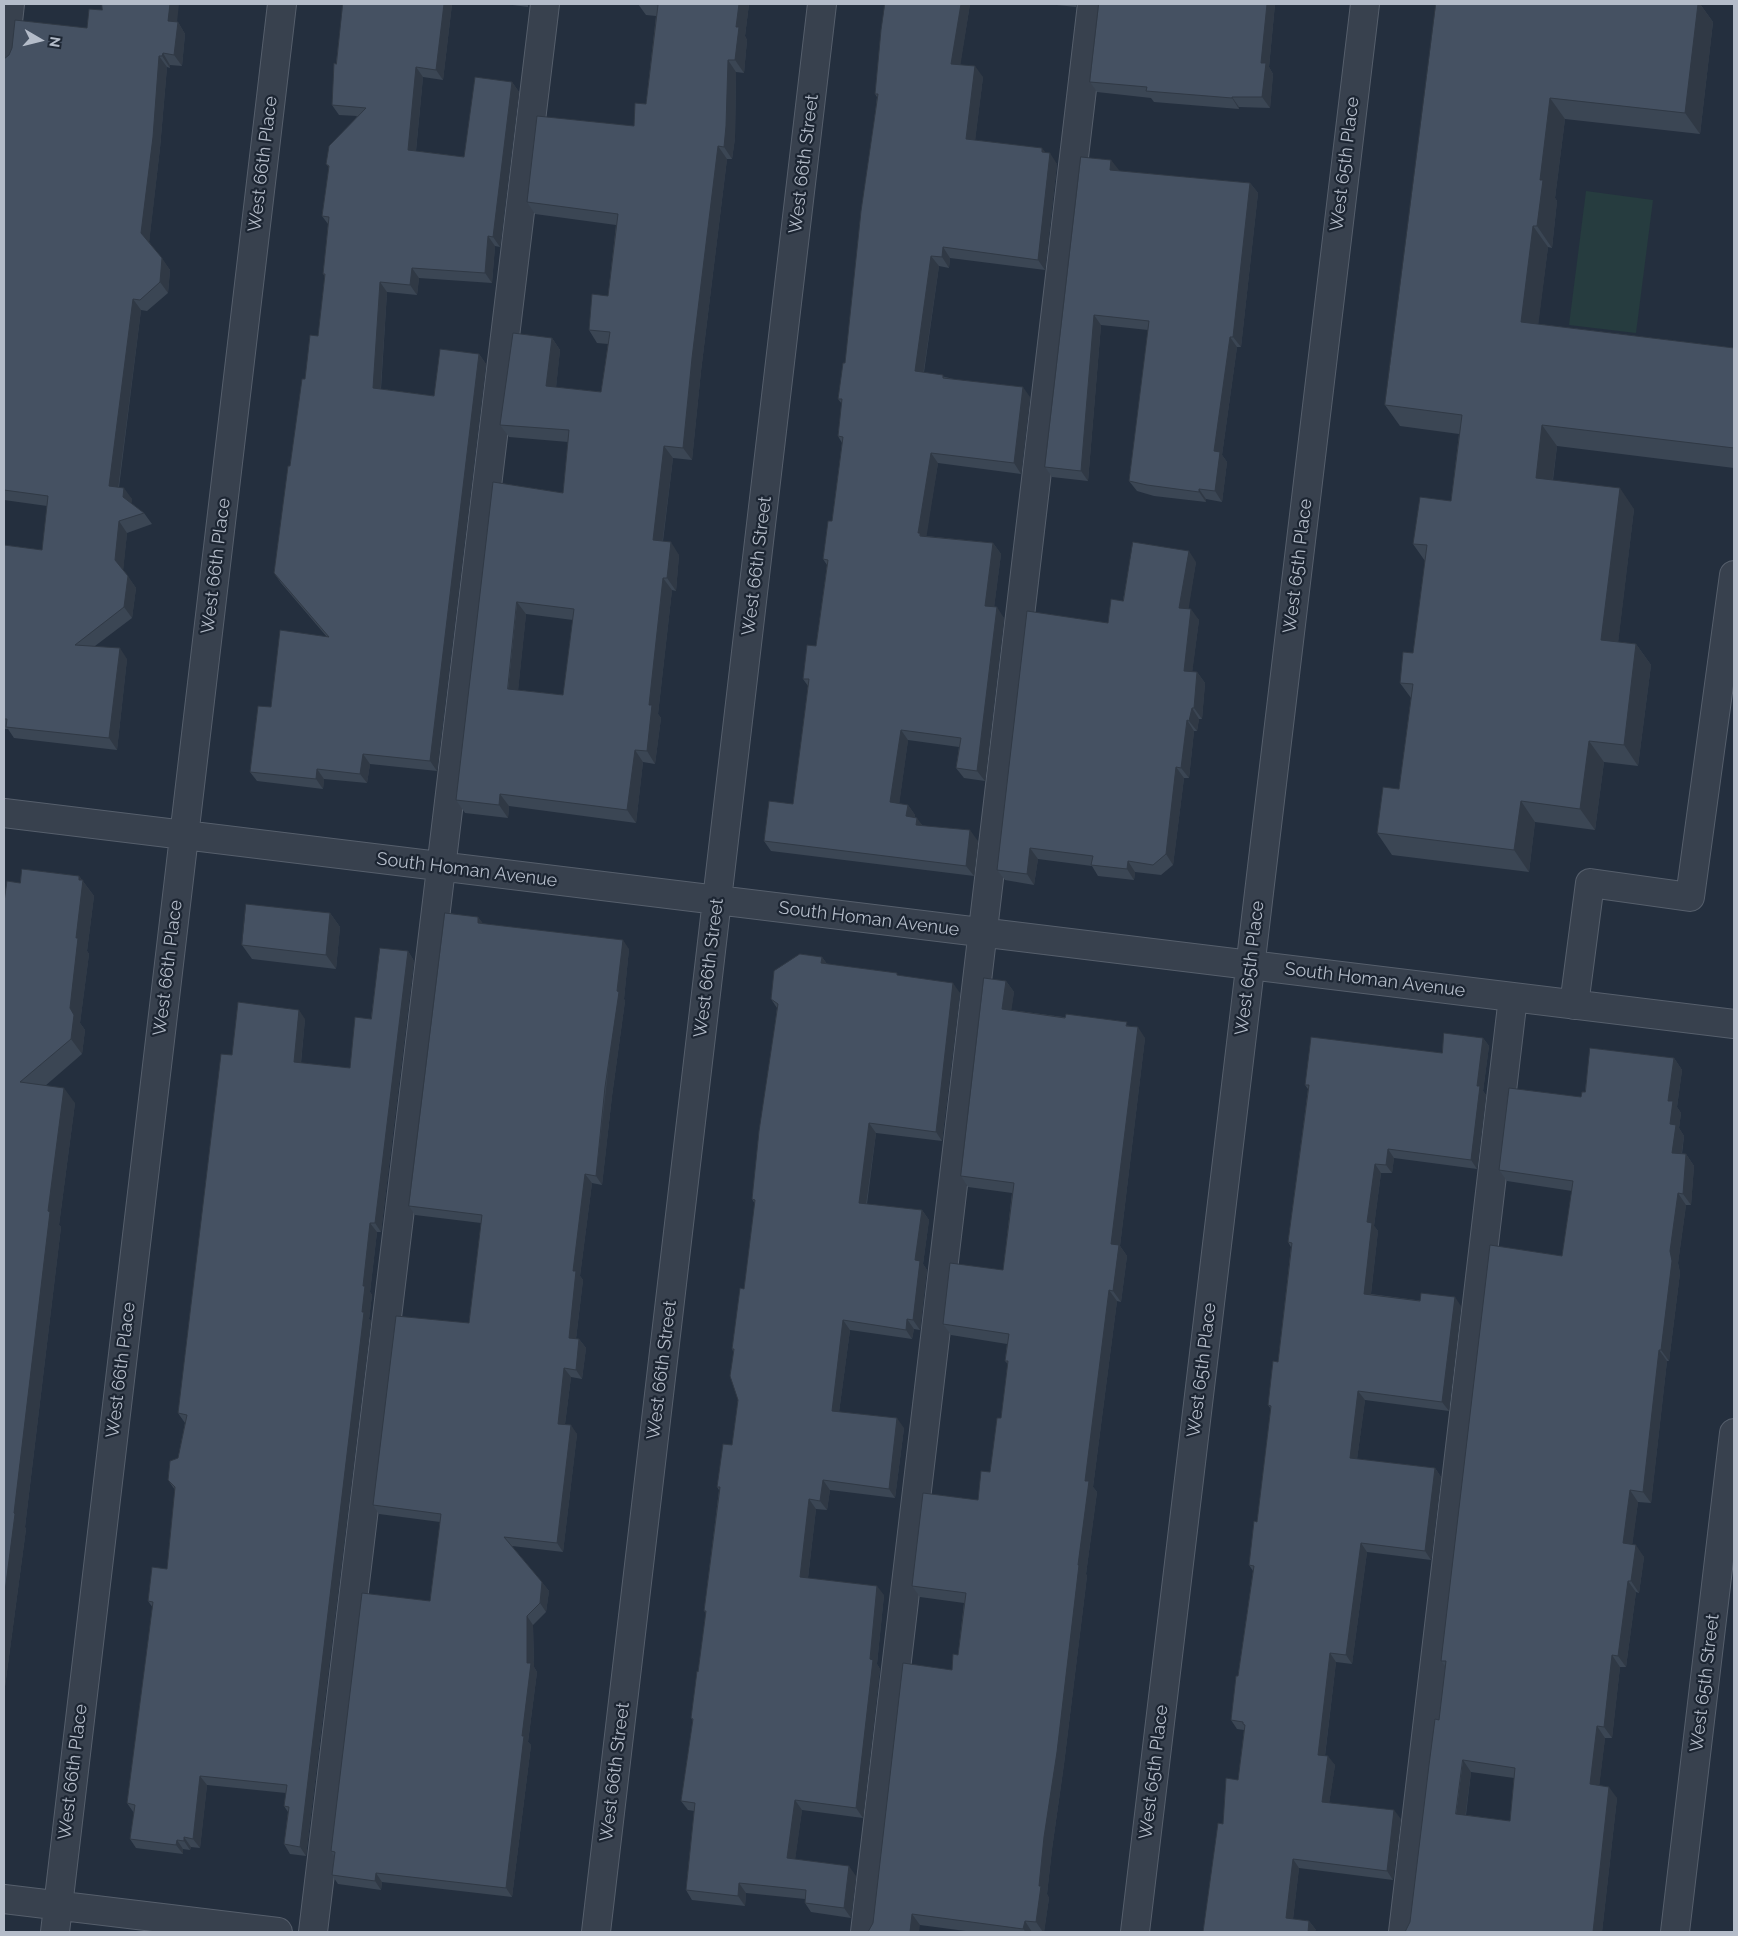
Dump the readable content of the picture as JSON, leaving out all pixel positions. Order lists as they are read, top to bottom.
{
  "streets": {
    "street": [
      "West 66th Place",
      "West 66th Street",
      "West 65th Place",
      "South Homan Avenue",
      "West 65th Street"
    ]
  },
  "crossings": [
    ["West 66th Place", "South Homan Avenue"],
    ["West 66th Street", "South Homan Avenue"],
    ["West 65th Place", "South Homan Avenue"]
  ],
  "north": "right"
}
